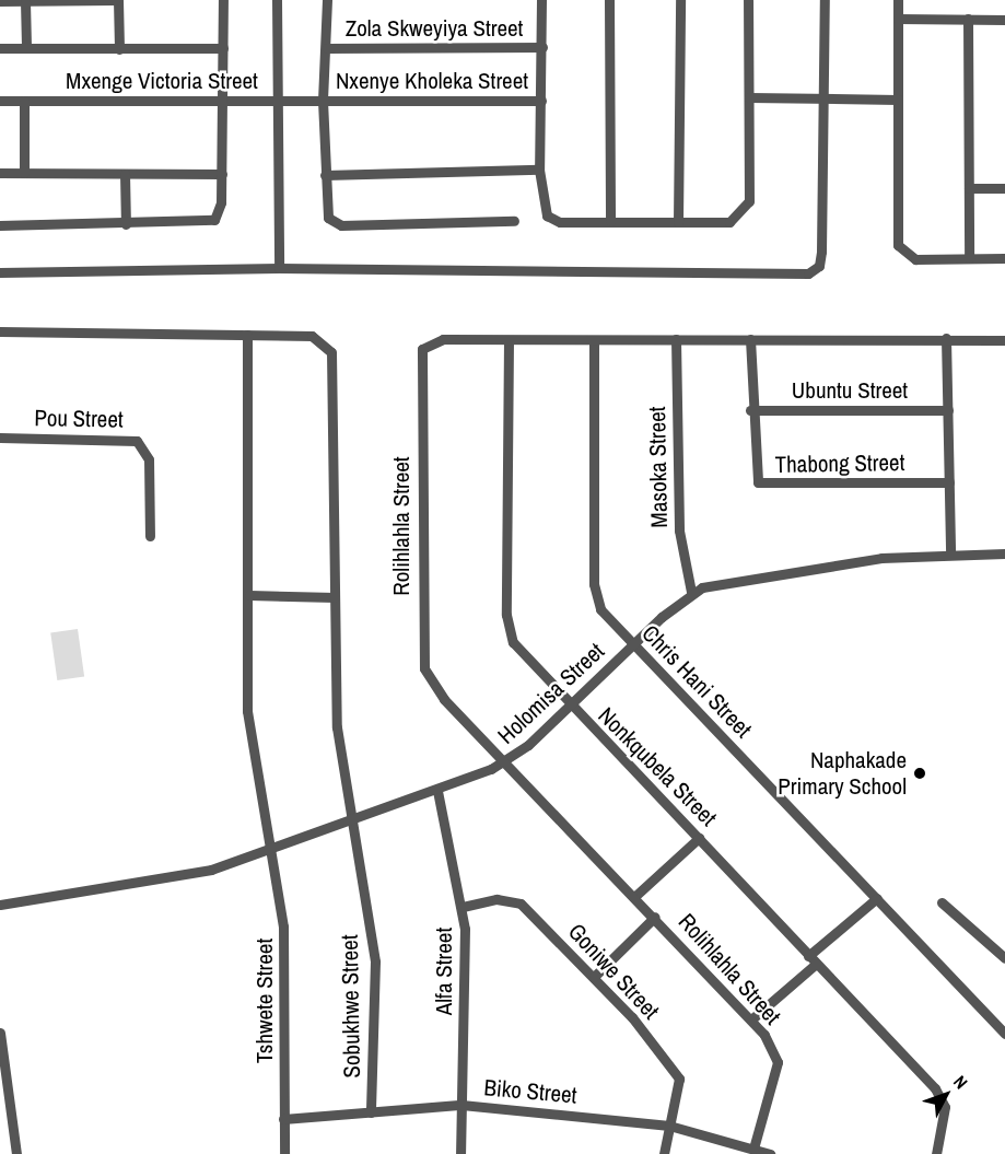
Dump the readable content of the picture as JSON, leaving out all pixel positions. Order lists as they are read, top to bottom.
{
  "streets": {
    "street": [
      "Zola Skweyiya Street",
      "Mxenge Victoria Street",
      "Nxenye Kholeka Street",
      "Ubuntu Street",
      "Pou Street",
      "Thabong Street",
      "Masoka Street",
      "Rolihlahla Street",
      "Chris Hani Street",
      "Holomisa Street",
      "Nonkqubela Street",
      "Alfa Street",
      "Goniwe Street",
      "Tshwete Street",
      "Sobukhwe Street",
      "Biko Street"
    ]
  },
  "crossings": [
    ["Mxenge Victoria Street", "Nxenye Kholeka Street"],
    ["Ubuntu Street", "Thabong Street"],
    ["Thabong Street", "Rolihlahla Street"],
    ["Masoka Street", "Rolihlahla Street"],
    ["Masoka Street", "Holomisa Street"],
    ["Rolihlahla Street", "Chris Hani Street"],
    ["Rolihlahla Street", "Holomisa Street"],
    ["Rolihlahla Street", "Nonkqubela Street"],
    ["Rolihlahla Street", "Biko Street"],
    ["Chris Hani Street", "Holomisa Street"],
    ["Holomisa Street", "Nonkqubela Street"],
    ["Holomisa Street", "Alfa Street"],
    ["Holomisa Street", "Tshwete Street"],
    ["Holomisa Street", "Sobukhwe Street"],
    ["Alfa Street", "Goniwe Street"],
    ["Alfa Street", "Biko Street"],
    ["Goniwe Street", "Biko Street"],
    ["Tshwete Street", "Sobukhwe Street"],
    ["Tshwete Street", "Biko Street"],
    ["Sobukhwe Street", "Biko Street"]
  ],
  "places": ["Naphakade Primary School"],
  "north": "top right"
}
